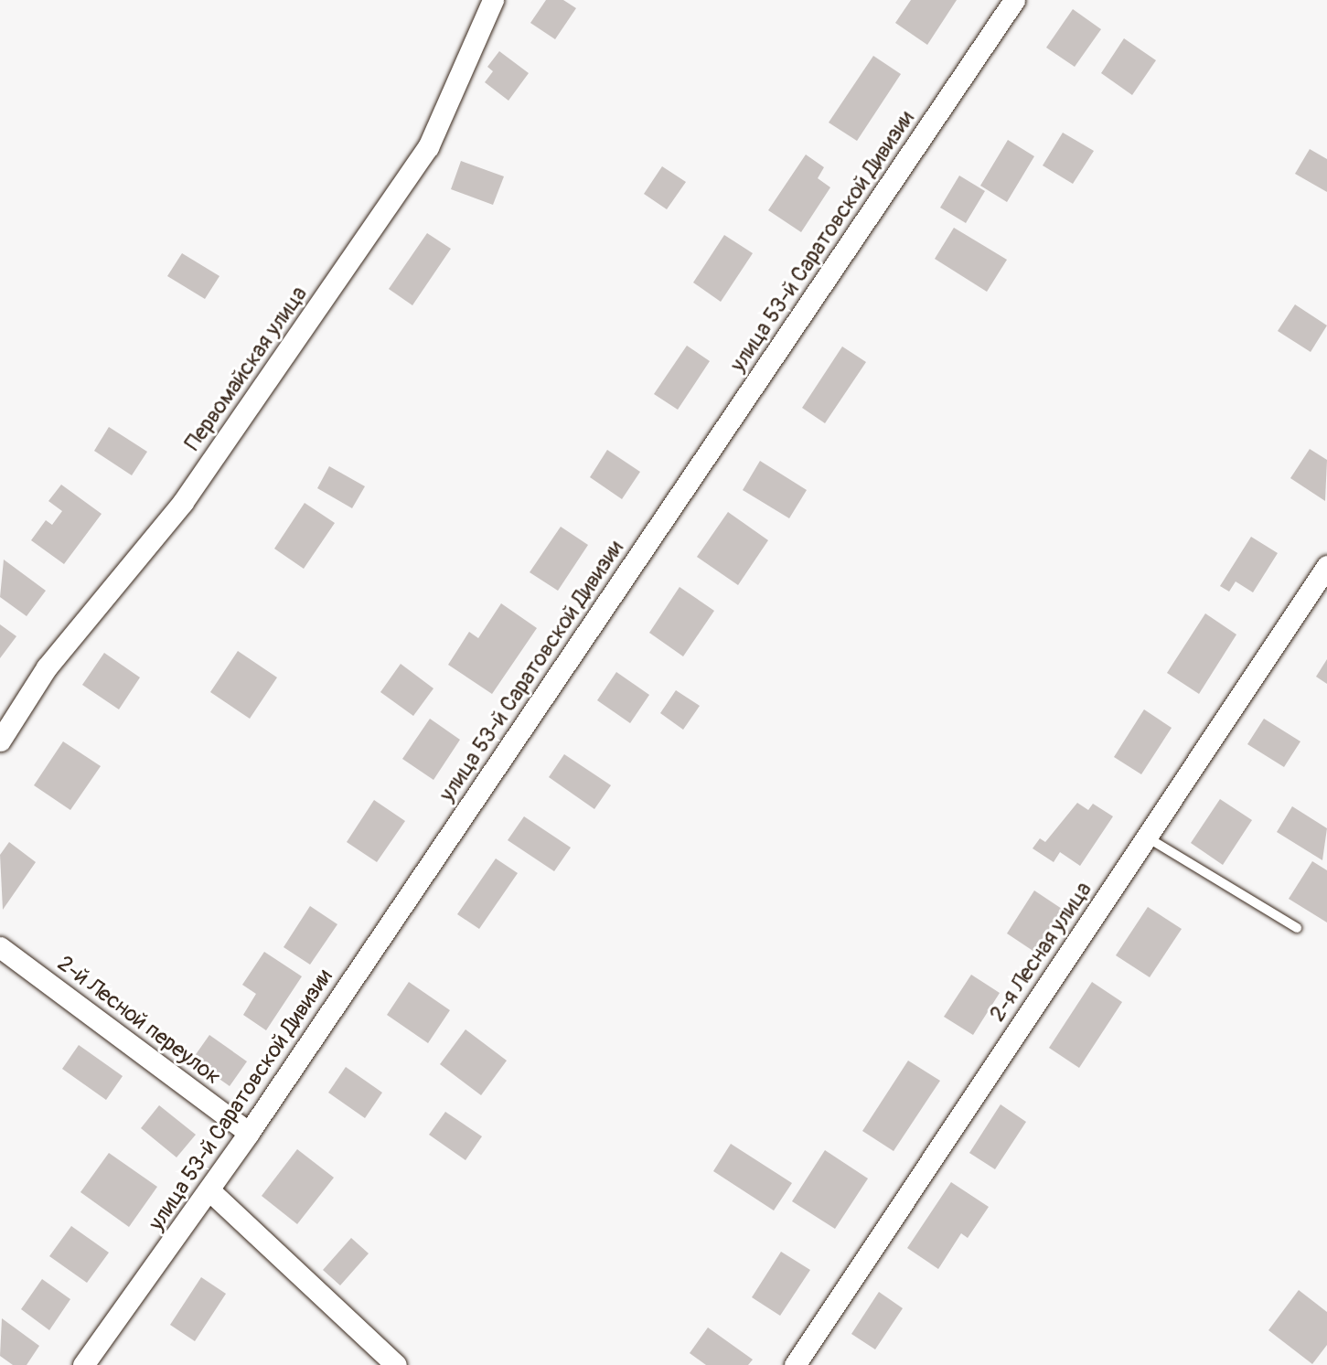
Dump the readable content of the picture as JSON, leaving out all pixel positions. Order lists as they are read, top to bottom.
{
  "streets": {
    "street": [
      "улица 53-й Саратовской Дивизии",
      "Первомайская улица",
      "2-я Лесная улица",
      "2-й Лесной переулок"
    ]
  },
  "crossings": [
    ["улица 53-й Саратовской Дивизии", "2-й Лесной переулок"]
  ]
}
